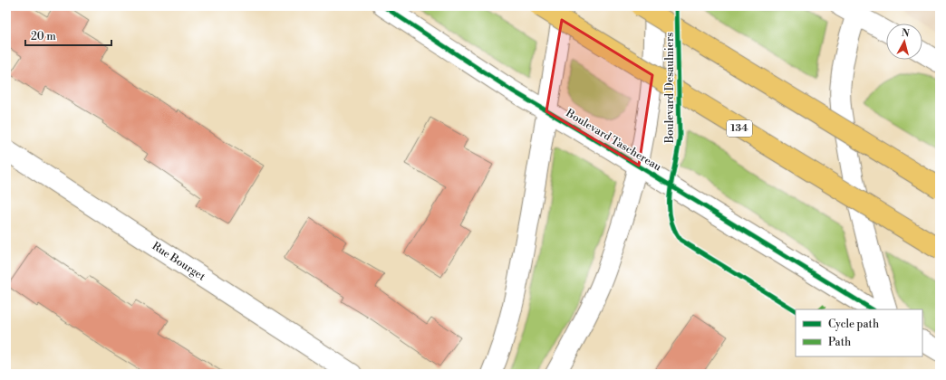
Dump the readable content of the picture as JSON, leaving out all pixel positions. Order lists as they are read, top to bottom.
{
  "streets": {
    "highway": ["134"],
    "street": ["Boulevard Desaulniers", "Boulevard Taschereau", "Rue Bourget"]
  },
  "crossings": [
    ["Boulevard Desaulniers", "Boulevard Taschereau"]
  ],
  "legend": ["Cycle path", "Path"],
  "scale_bar": "20 m",
  "north": "top"
}
